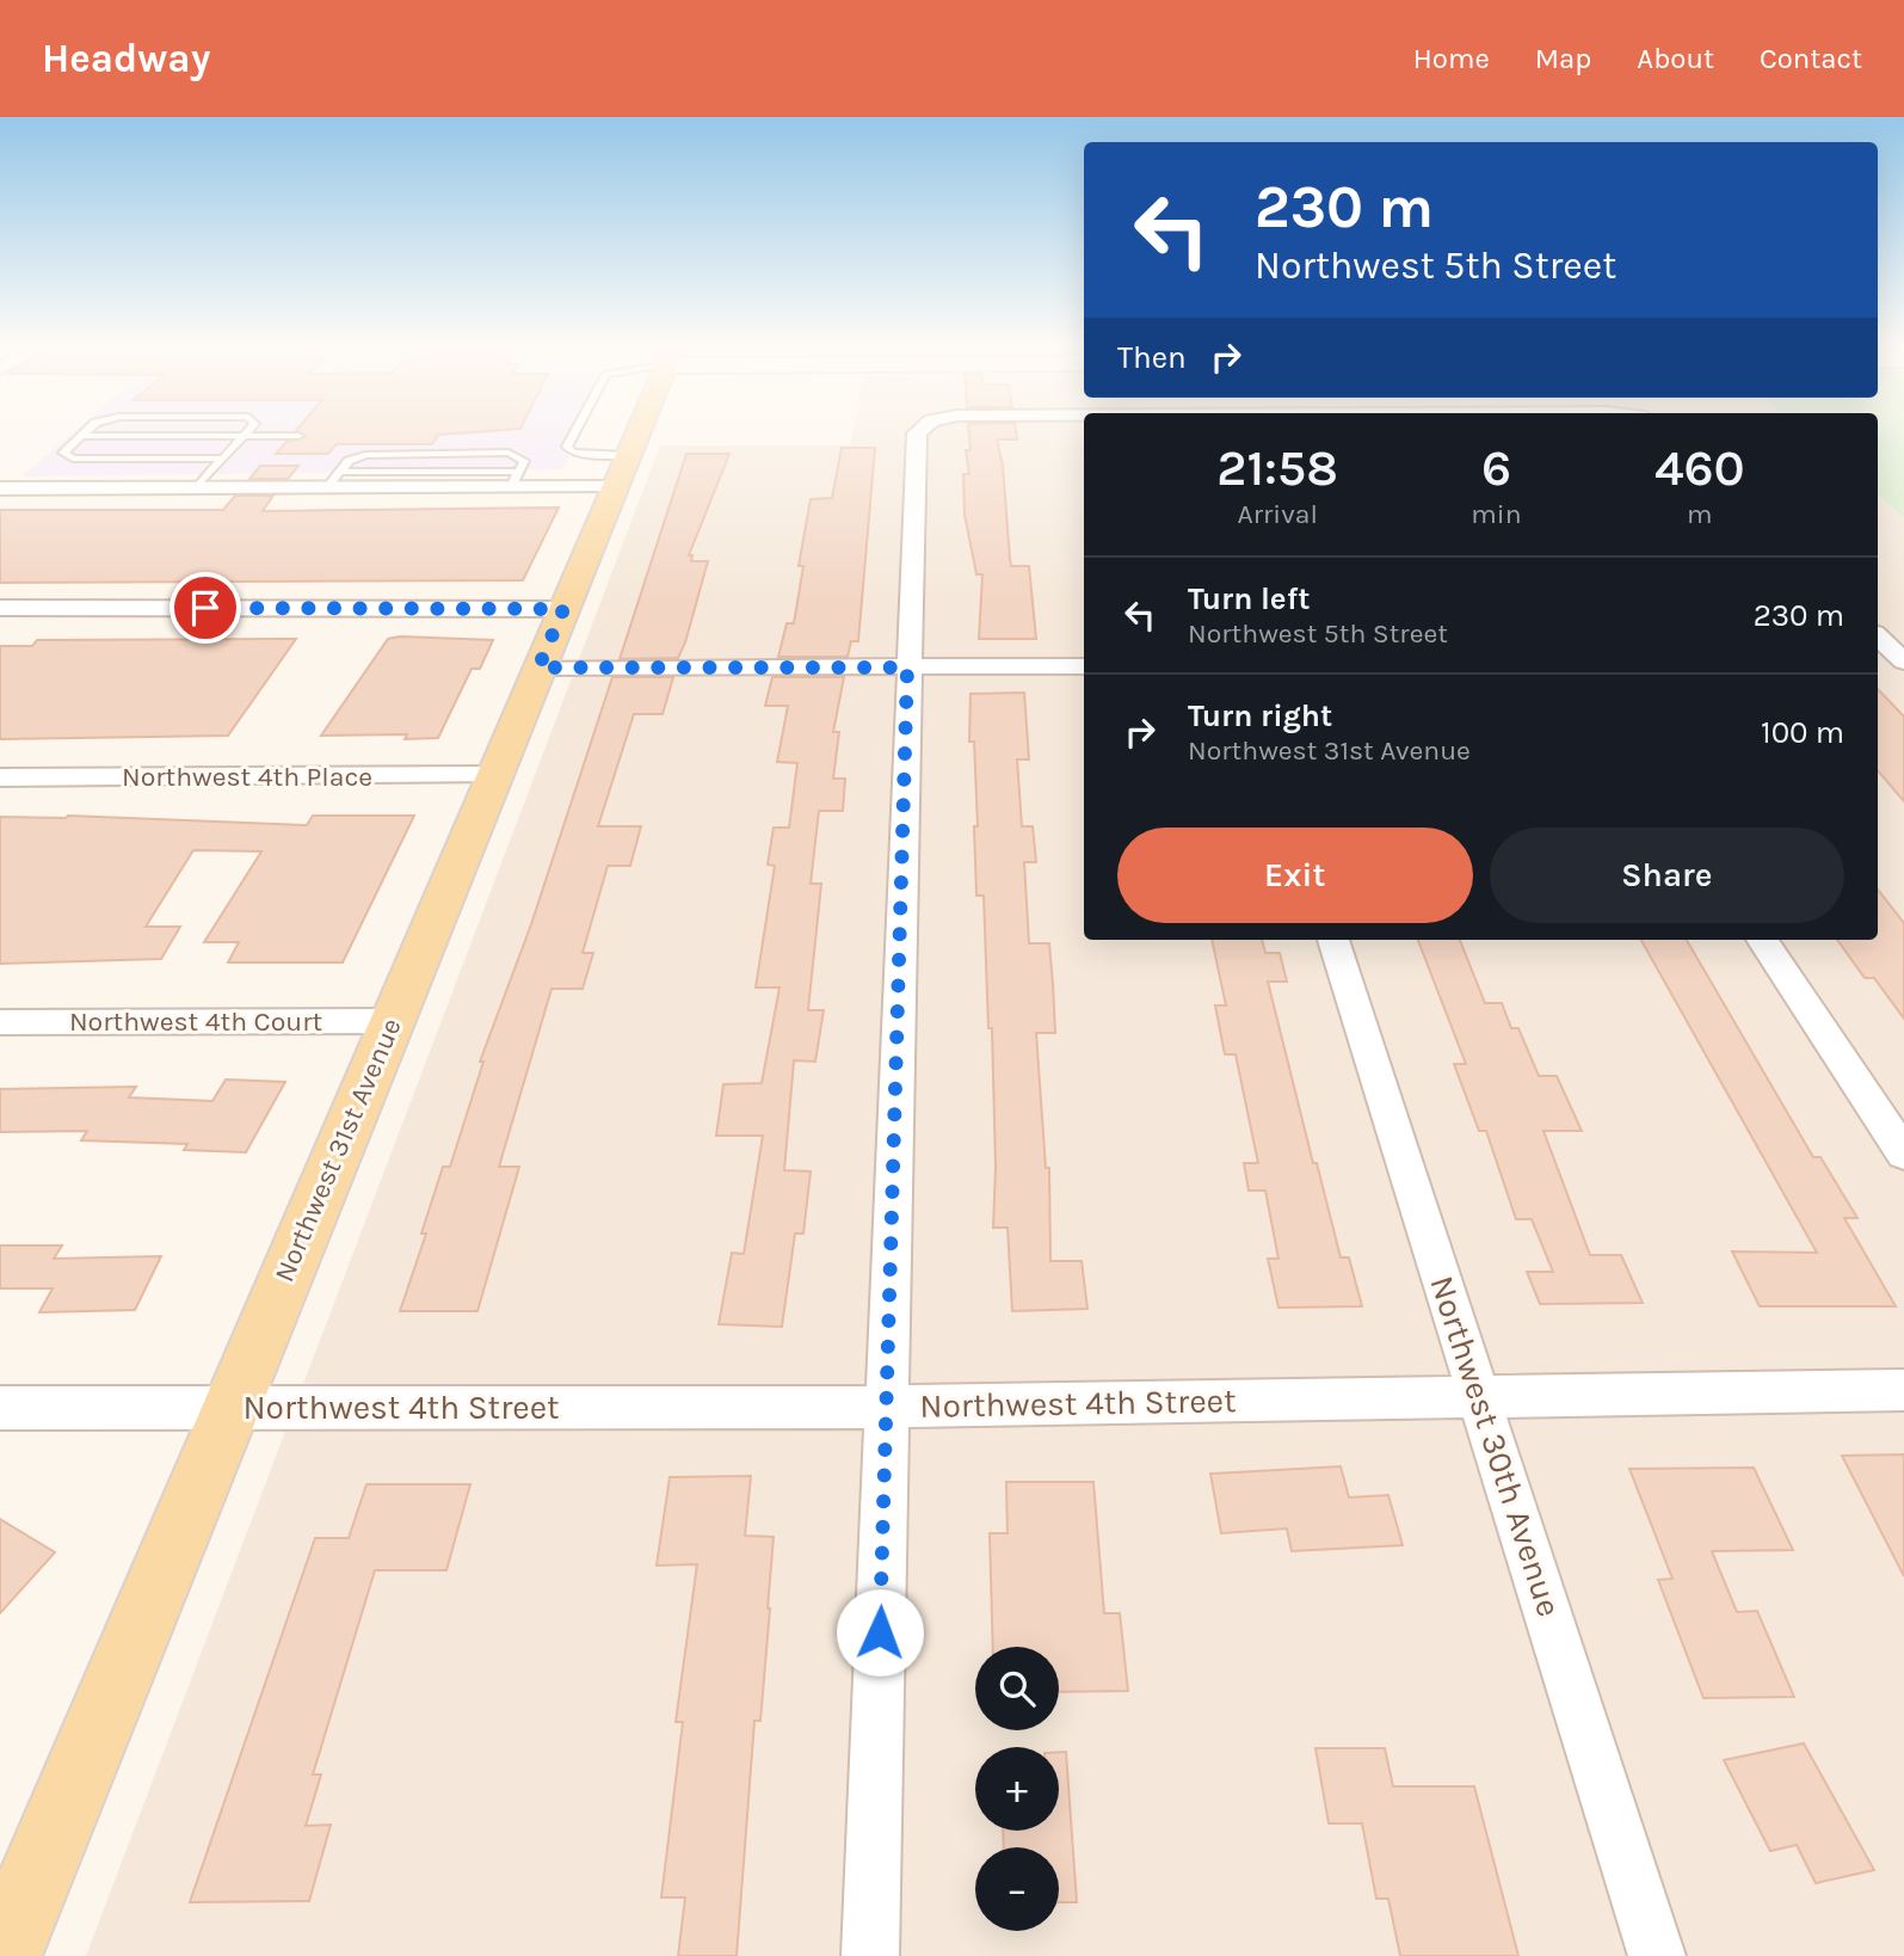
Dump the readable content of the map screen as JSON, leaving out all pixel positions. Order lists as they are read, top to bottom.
{
  "streets": {
    "main road": ["Northwest 31st Avenue"],
    "street": [
      "Northwest 4th Place",
      "Northwest 4th Court",
      "Northwest 4th Street",
      "Northwest 30th Avenue"
    ]
  },
  "crossings": [
    ["Northwest 4th Place", "Northwest 31st Avenue"],
    ["Northwest 4th Court", "Northwest 31st Avenue"],
    ["Northwest 31st Avenue", "Northwest 4th Street"],
    ["Northwest 4th Street", "Northwest 30th Avenue"]
  ],
  "page": {
    "header": "Headway",
    "nav": [
      "Home",
      "Map",
      "About",
      "Contact"
    ],
    "turn": ["230 m", "Northwest 5th Street"],
    "then": "Then",
    "eta": [
      "21:58",
      "Arrival",
      "6",
      "min",
      "460",
      "m"
    ],
    "list": [
      {
        "name": "Turn left",
        "note": "Northwest 5th Street",
        "value": "230 m"
      },
      {
        "name": "Turn right",
        "note": "Northwest 31st Avenue",
        "value": "100 m"
      }
    ],
    "buttons": ["Exit", "Share"],
    "map_buttons": ["+", "−"]
  }
}
